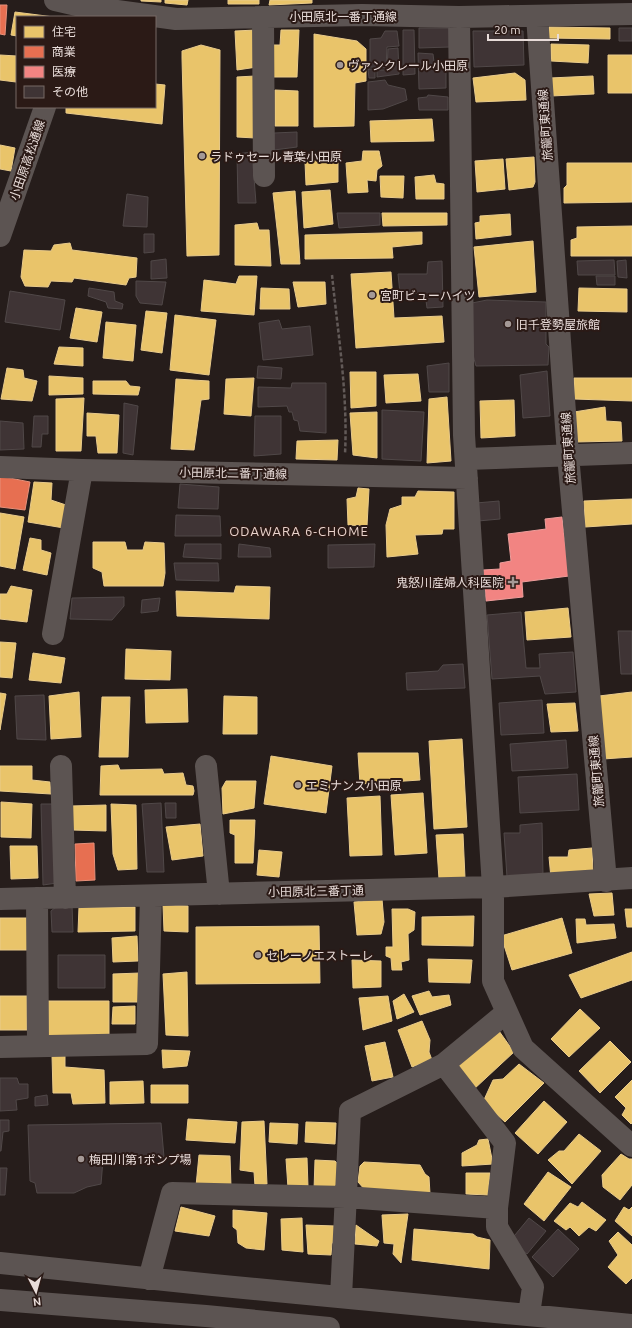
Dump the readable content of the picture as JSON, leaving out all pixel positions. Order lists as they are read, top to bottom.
{
  "streets": {
    "street": [
      "小田原北一番丁通線",
      "旅籠町東通線",
      "小田原高松通線",
      "小田原北二番丁通線",
      "小田原北三番丁通"
    ]
  },
  "crossings": [
    ["小田原北一番丁通線", "旅籠町東通線"],
    ["旅籠町東通線", "小田原北二番丁通線"],
    ["旅籠町東通線", "小田原北三番丁通"]
  ],
  "districts": ["ODAWARA 6-CHOME"],
  "places": {
    "other": [
      "ヴァンクレール小田原",
      "ラドゥセール青葉小田原",
      "宮町ビューハイツ",
      "旧千登勢屋旅館",
      "エミナンス小田原",
      "セレーノエストーレ",
      "梅田川第1ポンプ場"
    ],
    "health": ["鬼怒川産婦人科医院"]
  },
  "legend": [
    "住宅",
    "商業",
    "医療",
    "その他"
  ],
  "scale_bar": "20 m",
  "north": "bottom"
}
